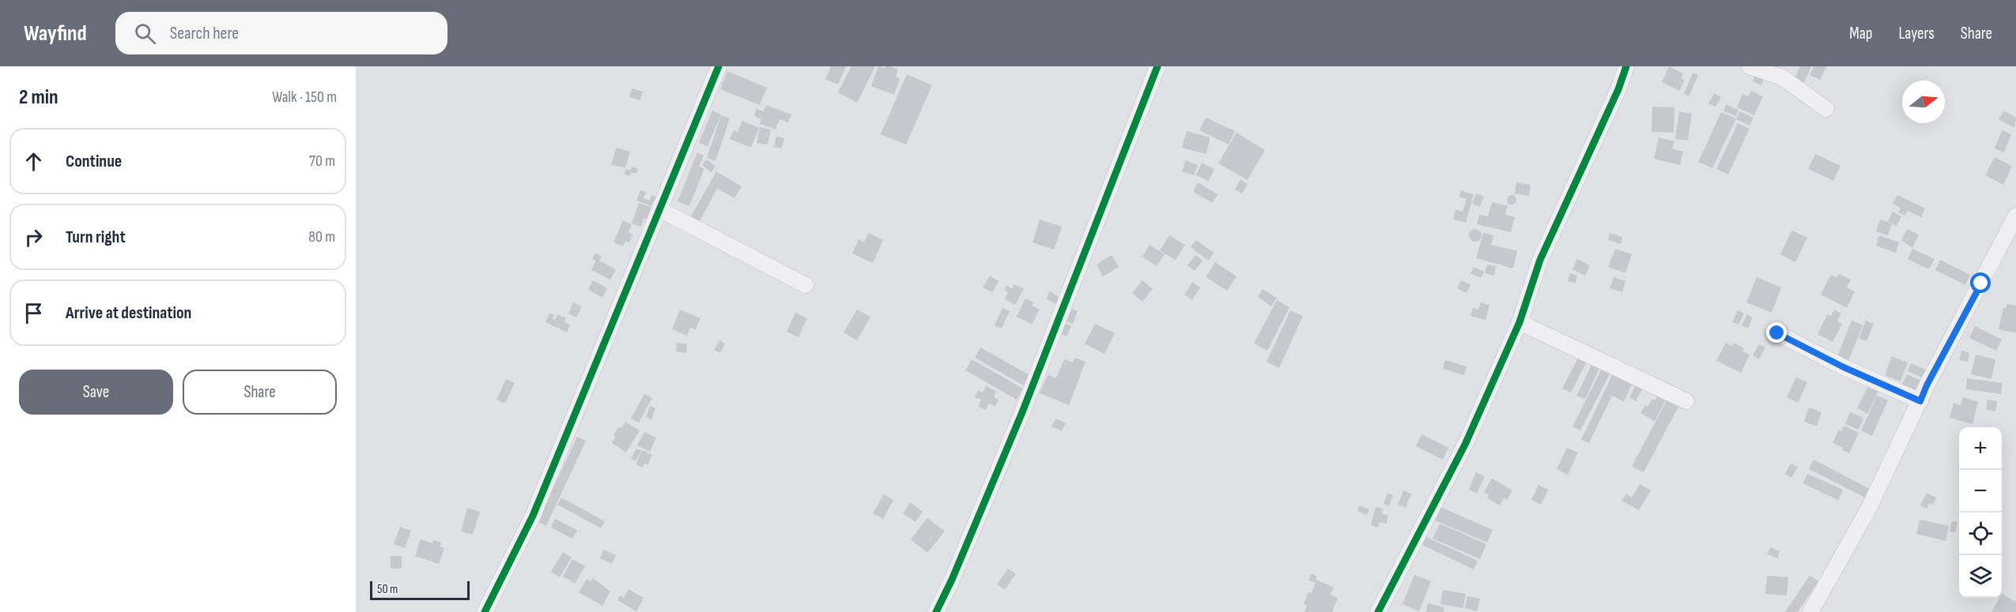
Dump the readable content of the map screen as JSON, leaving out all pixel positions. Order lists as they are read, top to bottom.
{
  "scale_bar": "50 m",
  "north": "right",
  "page": {
    "header": "Wayfind",
    "search": "Search here",
    "nav": ["Map", "Layers", "Share"],
    "heading": ["2 min", "Walk · 150 m"],
    "list": [
      ["Continue", "70 m"],
      ["Turn right", "80 m"],
      "Arrive at destination"
    ],
    "buttons": ["Save", "Share"],
    "map_buttons": ["+", "−"],
    "scale": "50 m"
  }
}
